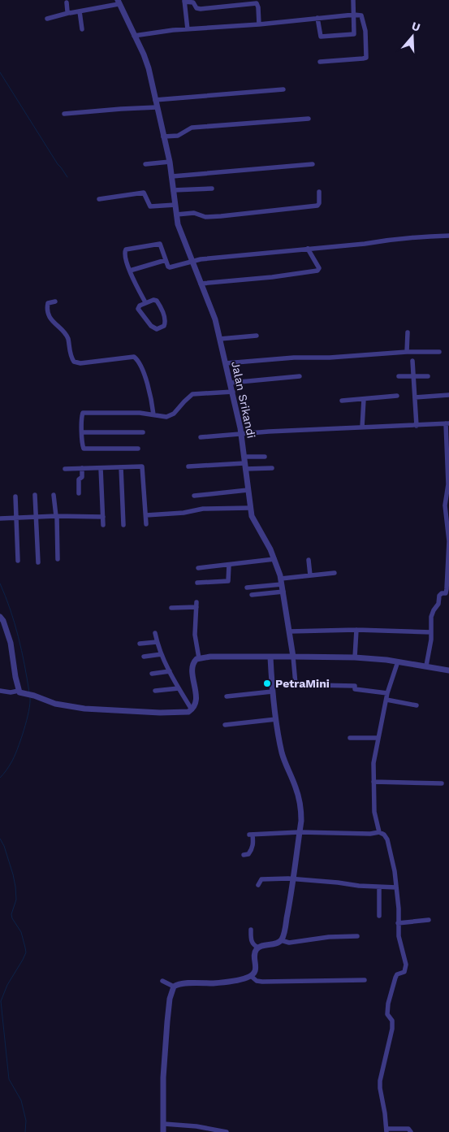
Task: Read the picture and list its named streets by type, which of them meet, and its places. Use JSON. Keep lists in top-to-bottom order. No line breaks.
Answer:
{"streets":{"street":["Jalan Srikandi"]},"places":["PetraMini"],"north":"top"}
